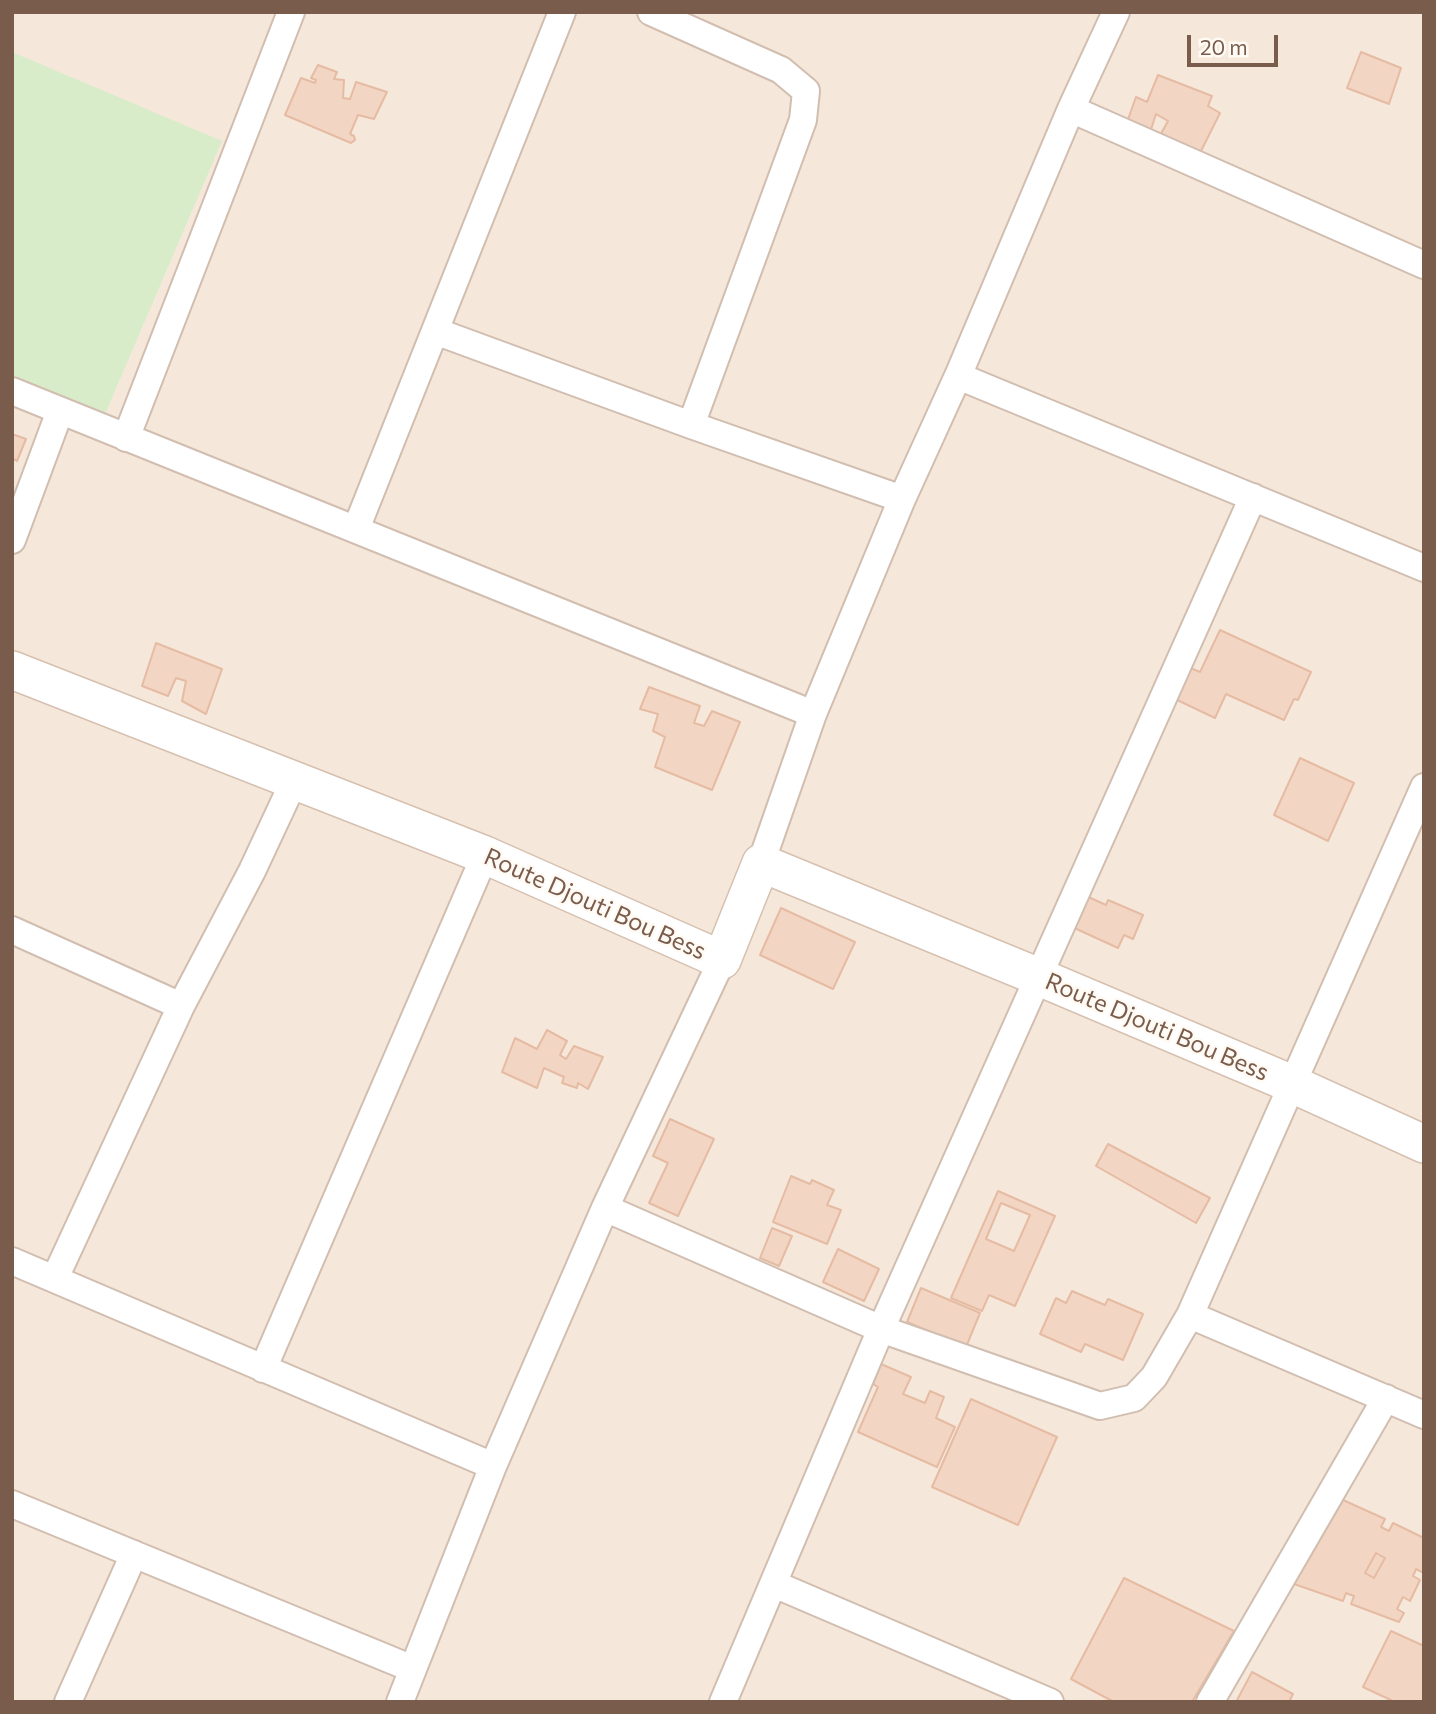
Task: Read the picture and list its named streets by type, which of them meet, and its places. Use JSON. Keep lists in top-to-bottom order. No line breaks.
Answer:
{"streets":{"main road":["Route Djouti Bou Bess"]},"scale_bar":"20 m"}
